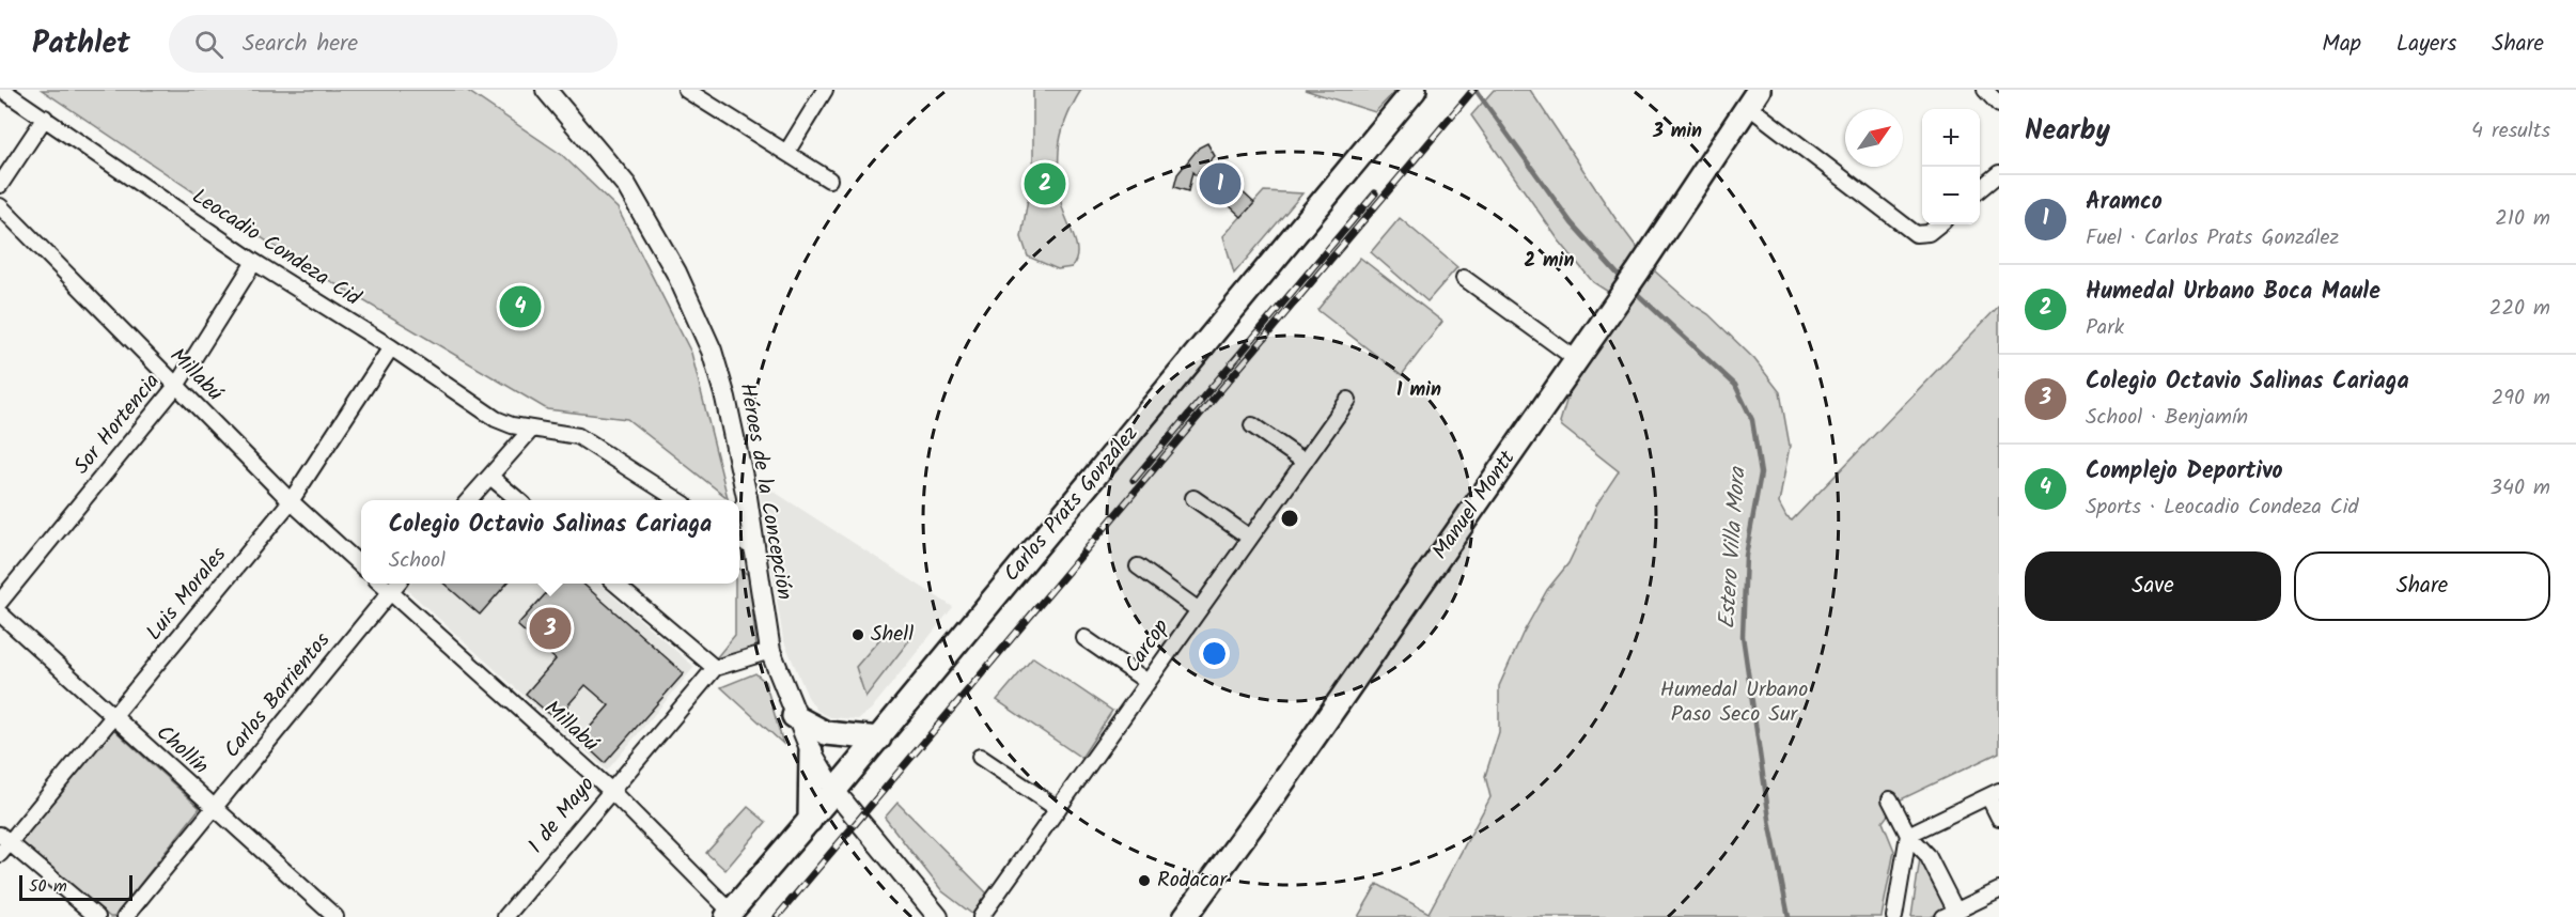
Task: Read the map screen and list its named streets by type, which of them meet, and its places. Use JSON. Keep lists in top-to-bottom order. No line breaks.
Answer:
{"streets":{"main road":["Carlos Prats González","Manuel Montt"],"street":["Leocadio Condeza Cid","Millabú","Sor Hortencia","Héroes de la Concepción","Luis Morales","Carcop","Carlos Barrientos","Chollín","1 de Mayo"]},"crossings":[["Leocadio Condeza Cid","Sor Hortencia"],["Leocadio Condeza Cid","Luis Morales"],["Millabú","Sor Hortencia"],["Millabú","Carlos Prats González"],["Millabú","Luis Morales"],["Millabú","Carlos Barrientos"],["Millabú","1 de Mayo"],["Héroes de la Concepción","Carlos Prats González"],["Luis Morales","Chollín"],["Carlos Barrientos","Chollín"]],"water":["Estero Villa Mora"],"parks":["Humedal Urbano Paso Seco Sur"],"places":["Shell","Rodacar"],"scale_bar":"50 m","north":"top right","page":{"header":"Pathlet","search":"Search here","nav":["Map","Layers","Share"],"heading":["Nearby","4 results"],"map_buttons":["+","−"],"pins":["1","2","4","3"],"list":[{"mark":"1","name":"Aramco","note":"Fuel · Carlos Prats González","value":"210 m"},{"mark":"2","name":"Humedal Urbano Boca Maule","note":"Park","value":"220 m"},{"mark":"3","name":"Colegio Octavio Salinas Cariaga","note":"School · Benjamín","value":"290 m"},{"mark":"4","name":"Complejo Deportivo","note":"Sports · Leocadio Condeza Cid","value":"340 m"}],"popup":["Colegio Octavio Salinas Cariaga","School"],"buttons":["Save","Share"],"scale":"50 m"},"rings":["3 min","2 min","1 min"]}
